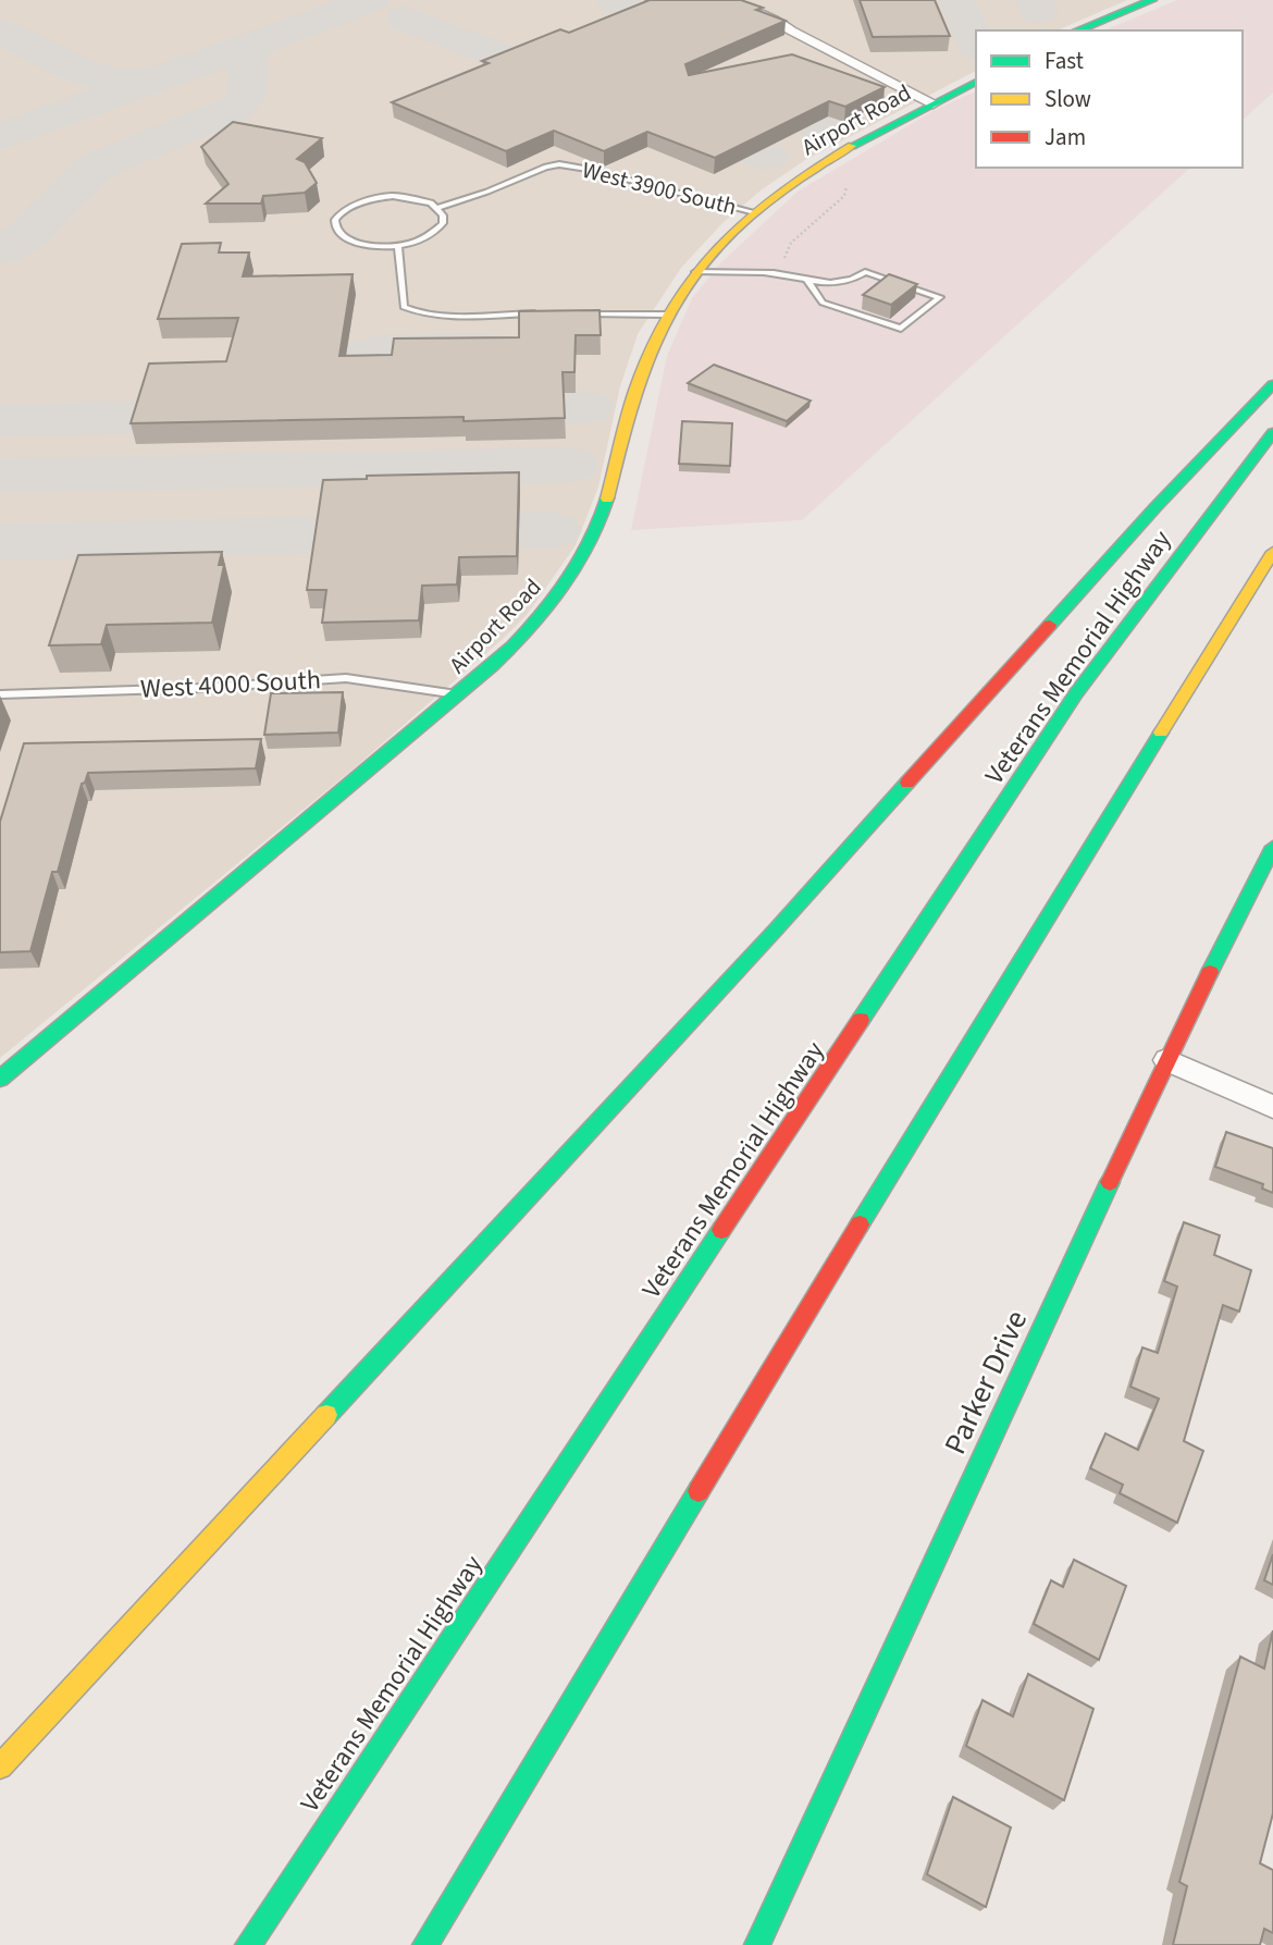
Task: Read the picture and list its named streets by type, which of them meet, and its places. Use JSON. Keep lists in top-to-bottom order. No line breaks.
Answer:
{"streets":{"main road":["Airport Road","Veterans Memorial Highway","Parker Drive"],"lane":["West 3900 South","West 4000 South"]},"crossings":[["Airport Road","West 3900 South"],["Airport Road","West 4000 South"]],"legend":["Fast","Slow","Jam"]}
